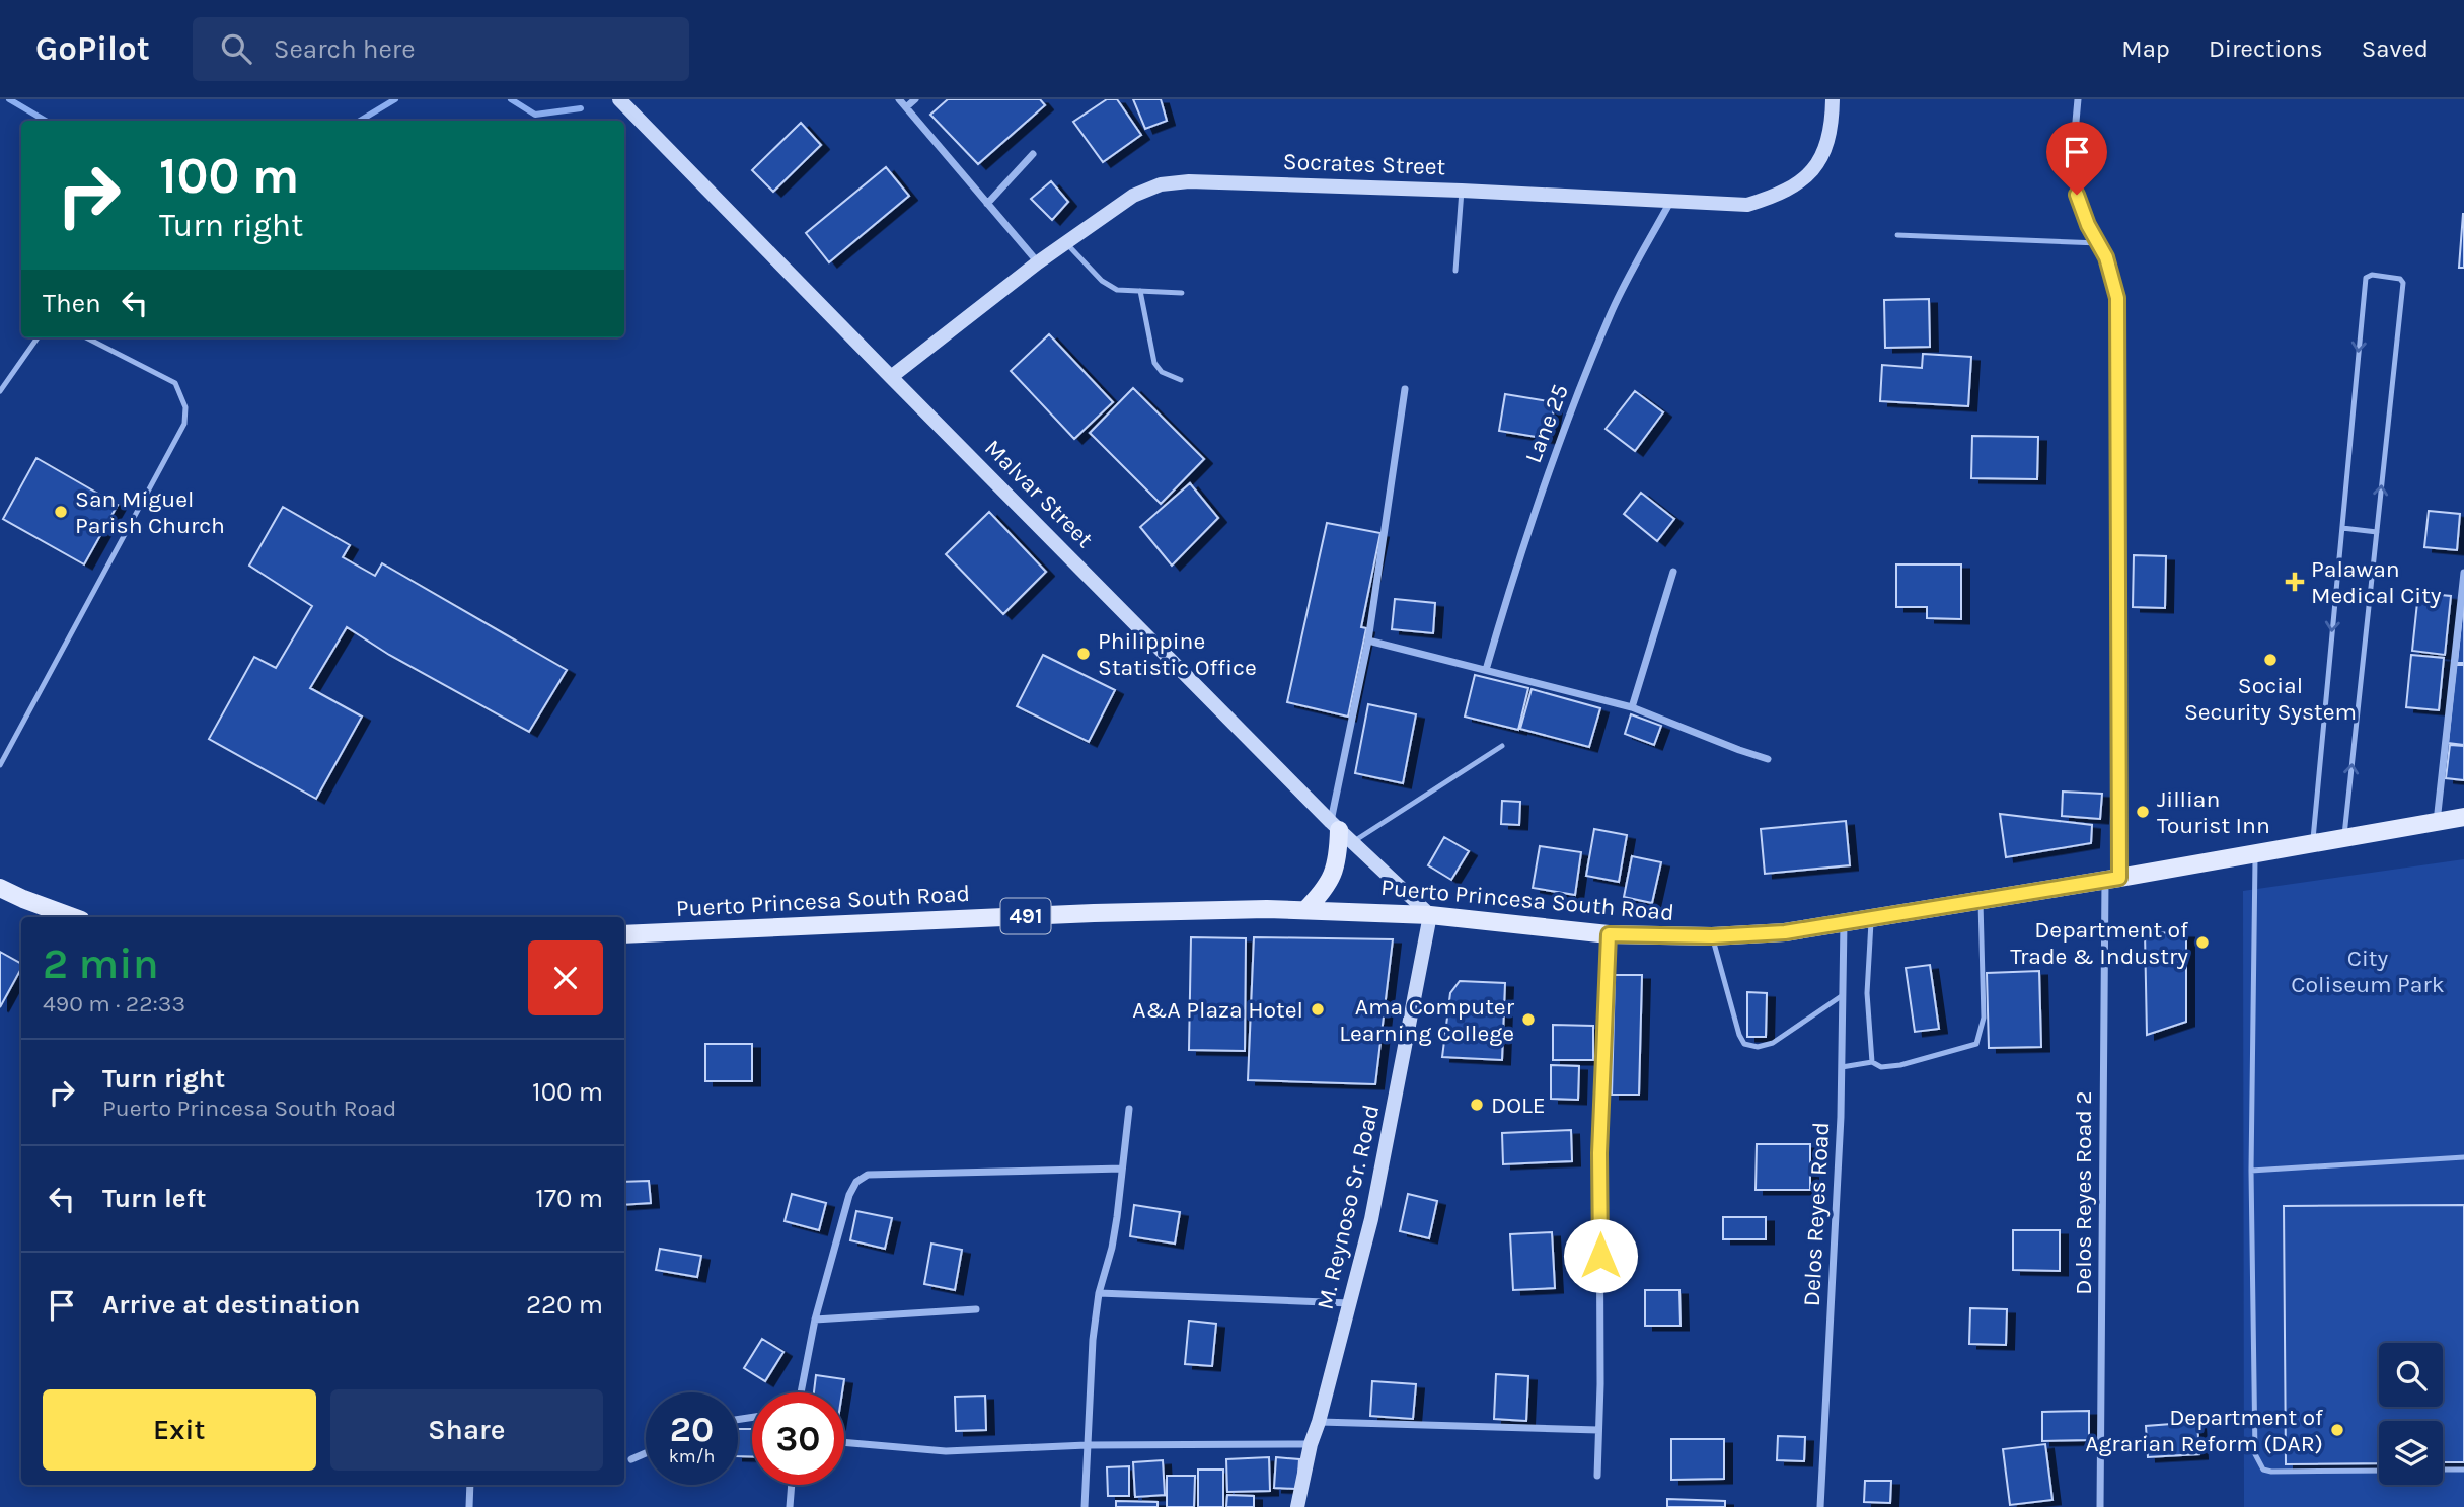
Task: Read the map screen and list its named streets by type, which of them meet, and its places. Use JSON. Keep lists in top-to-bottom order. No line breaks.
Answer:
{"streets":{"main road":["Puerto Princesa South Road","491"],"street":["Socrates Street","Lane 25","Malvar Street","Delos Reyes Road 2","M. Reynoso Sr. Road","Delos Reyes Road"]},"crossings":[["Socrates Street","Lane 25"],["Socrates Street","Malvar Street"],["Malvar Street","Puerto Princesa South Road"],["Malvar Street","M. Reynoso Sr. Road"],["Puerto Princesa South Road","Delos Reyes Road 2"],["Puerto Princesa South Road","M. Reynoso Sr. Road"],["Puerto Princesa South Road","Delos Reyes Road"]],"parks":["City Coliseum Park"],"places":{"other":["San Miguel Parish Church","Philippine Statistic Office","Social Security System","Jillian Tourist Inn","Department of Trade & Industry","A&A Plaza Hotel","Ama Computer Learning College","DOLE","Department of Agrarian Reform (DAR)"],"health":["Palawan Medical City"]},"page":{"header":"GoPilot","search":"Search here","nav":["Map","Directions","Saved"],"turn":["100 m","Turn right"],"then":"Then","heading":["2 min","490 m · 22:33"],"list":[{"name":"Turn right","note":"Puerto Princesa South Road","value":"100 m"},{"name":"Turn left","value":"170 m"},{"name":"Arrive at destination","value":"220 m"}],"buttons":["Exit","Share"],"speed":"20 km/h","limit":"30"}}
